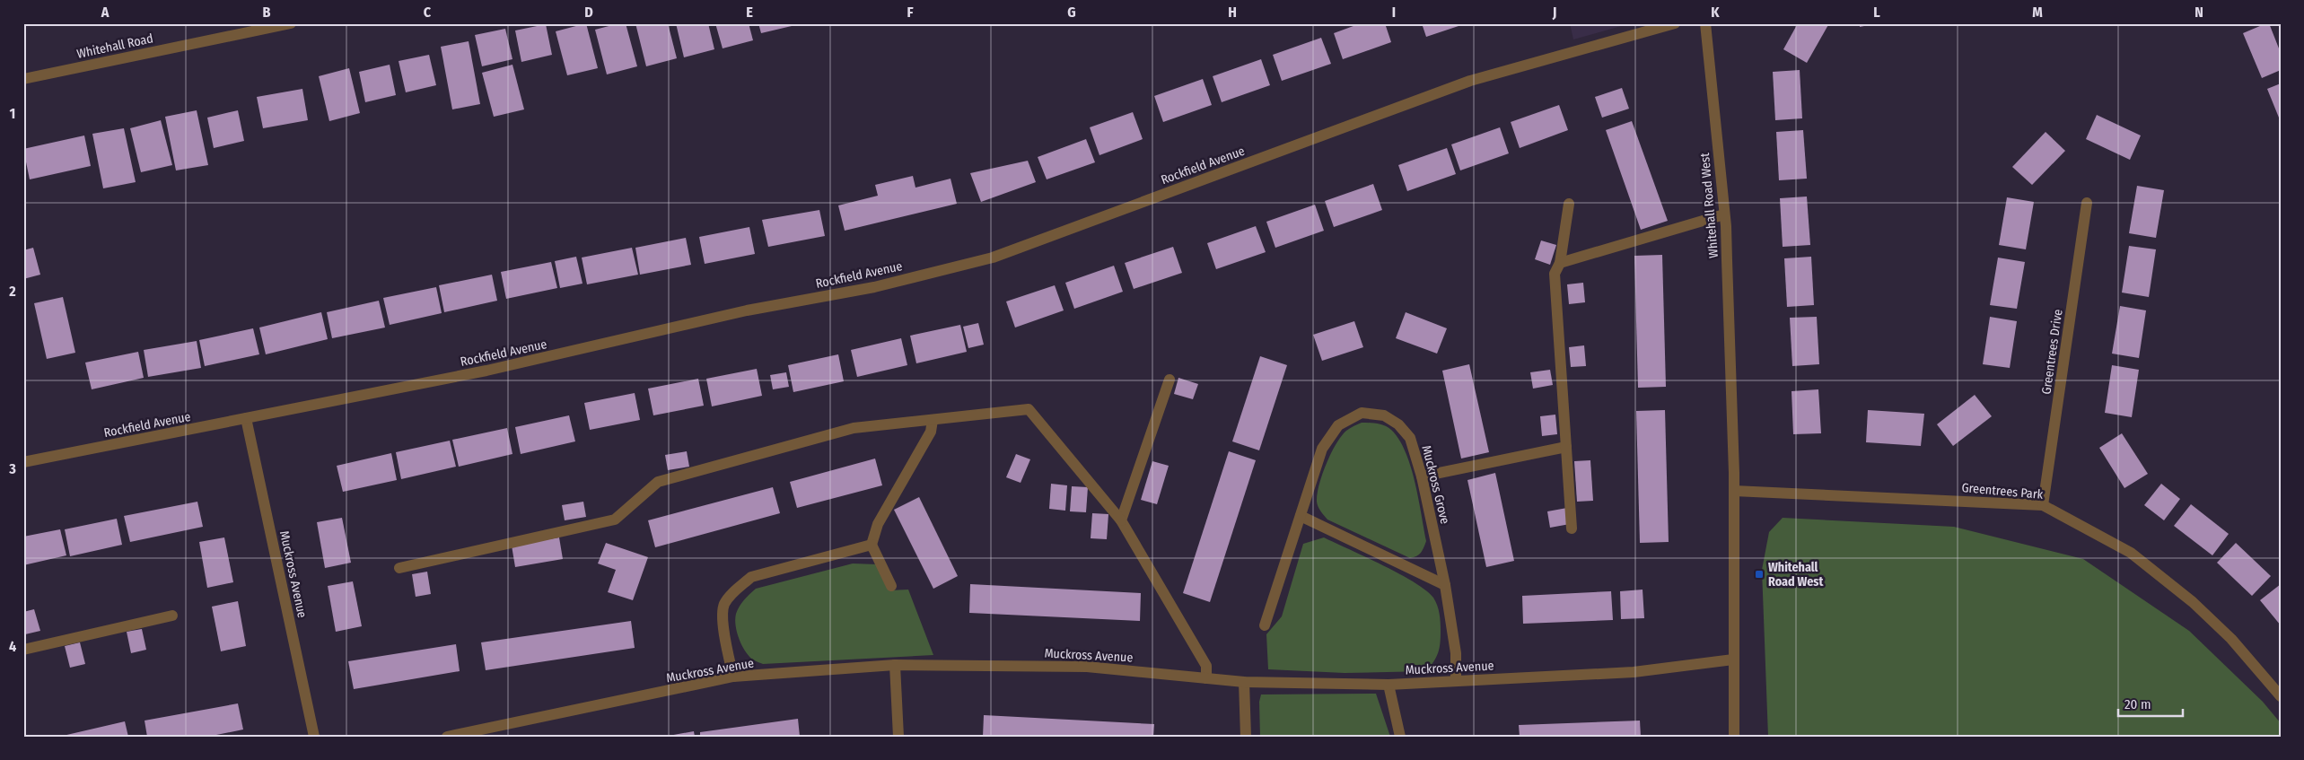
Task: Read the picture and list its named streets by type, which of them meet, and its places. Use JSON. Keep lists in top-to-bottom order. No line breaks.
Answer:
{"streets":{"street":["Whitehall Road","Rockfield Avenue","Whitehall Road West","Greentrees Drive","Muckross Grove","Greentrees Park","Muckross Avenue"]},"crossings":[["Rockfield Avenue","Muckross Avenue"],["Whitehall Road West","Greentrees Park"],["Whitehall Road West","Muckross Avenue"],["Greentrees Drive","Greentrees Park"],["Muckross Grove","Muckross Avenue"]],"places":{"transit":["Whitehall Road West"]},"scale_bar":"20 m","grid":{"columns":["A","B","C","D","E","F","G","H","I","J","K","L","M","N"],"rows":["1","2","3","4"]}}
